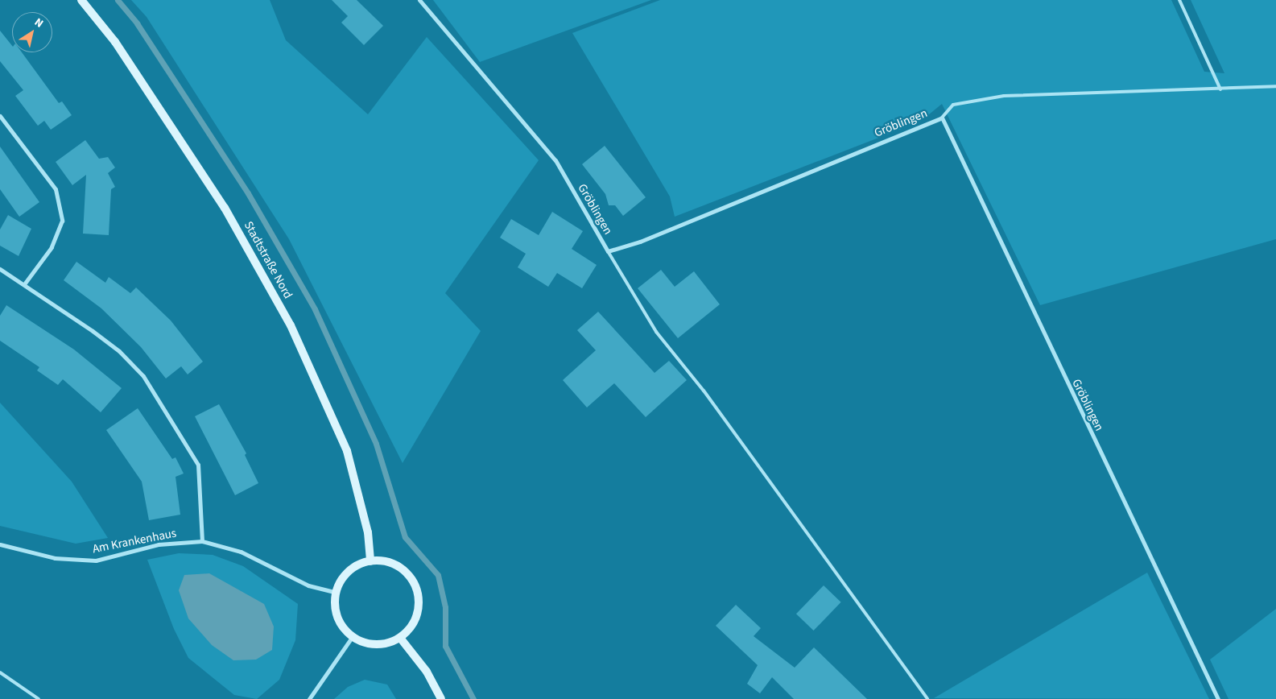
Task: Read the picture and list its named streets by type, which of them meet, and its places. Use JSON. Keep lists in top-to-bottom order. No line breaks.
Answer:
{"streets":{"main road":["Stadtstraße Nord"],"street":["Gröblingen","Am Krankenhaus"]},"crossings":[["Stadtstraße Nord","Am Krankenhaus"]],"north":"top right"}
